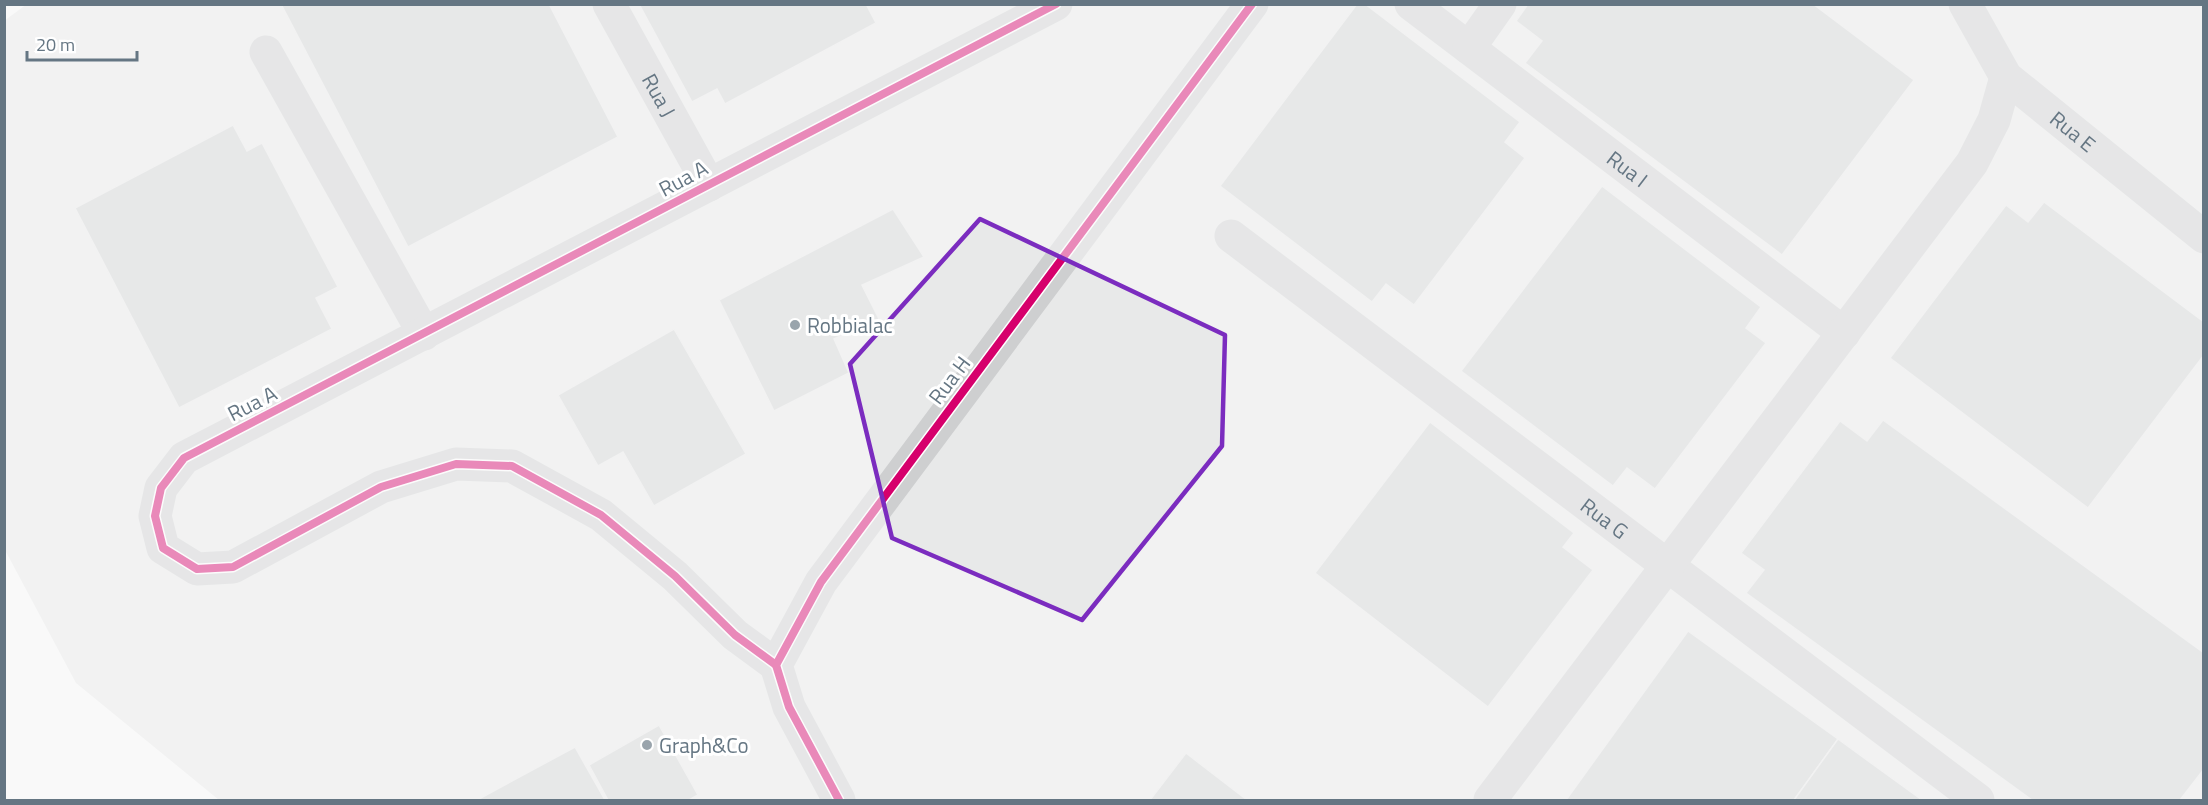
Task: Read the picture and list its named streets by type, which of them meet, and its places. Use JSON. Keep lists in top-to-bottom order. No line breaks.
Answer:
{"streets":{"street":["Rua J","Rua E","Rua I","Rua A","Rua H","Rua G"]},"crossings":[["Rua J","Rua A"],["Rua A","Rua H"]],"places":["Robbialac","Graph&Co"],"scale_bar":"20 m"}
